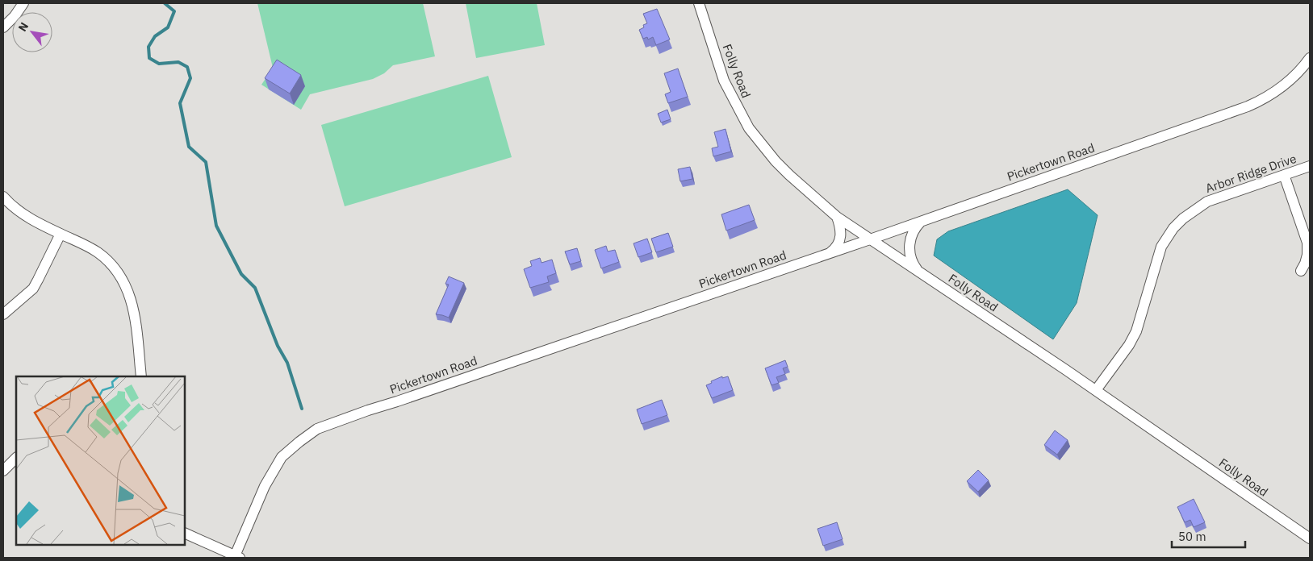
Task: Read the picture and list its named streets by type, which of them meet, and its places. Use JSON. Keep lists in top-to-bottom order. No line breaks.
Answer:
{"streets":{"street":["Folly Road","Pickertown Road","Arbor Ridge Drive"]},"crossings":[["Folly Road","Pickertown Road"],["Folly Road","Arbor Ridge Drive"]],"scale_bar":"50 m","north":"top left"}
